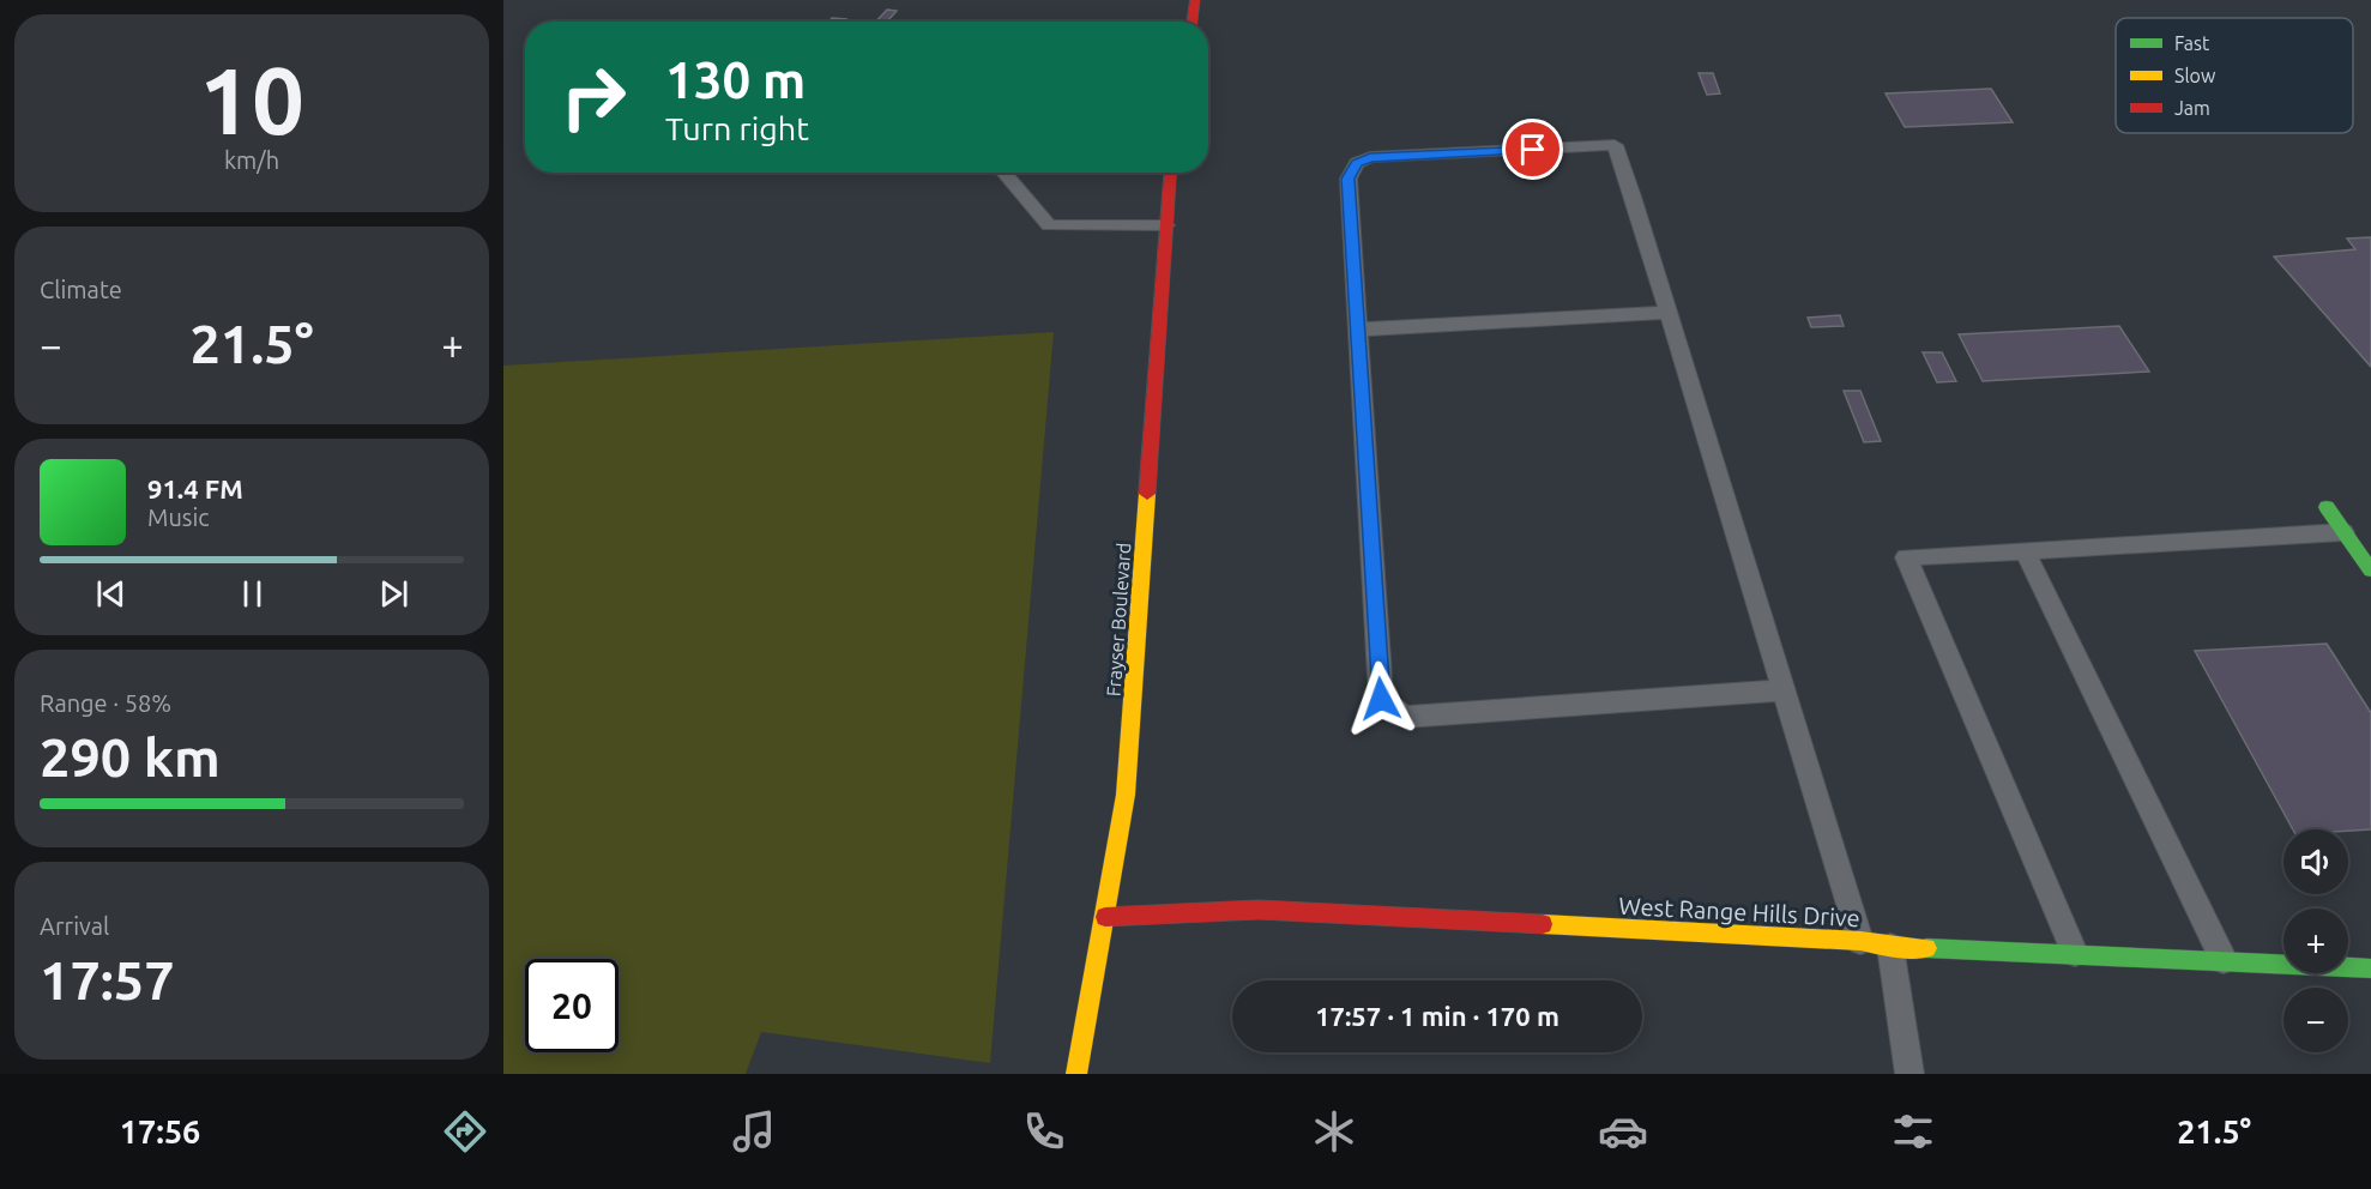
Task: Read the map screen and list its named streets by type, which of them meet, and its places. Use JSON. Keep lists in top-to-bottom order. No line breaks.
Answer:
{"streets":{"main road":["Frayser Boulevard","West Range Hills Drive"]},"crossings":[["Frayser Boulevard","West Range Hills Drive"]],"legend":["Fast","Slow","Jam"],"page":{"tile":[["10","km/h"],"Climate",["Range · 58%","290 km"],["Arrival","17:57"]],"turn":["130 m","Turn right"],"heat":["−","21.5°","+"],"song":["91.4 FM","Music"],"map_buttons":["+","−"],"limit":"20","trip":"17:57 · 1 min · 170 m","tabs":["17:56","21.5°"]}}
